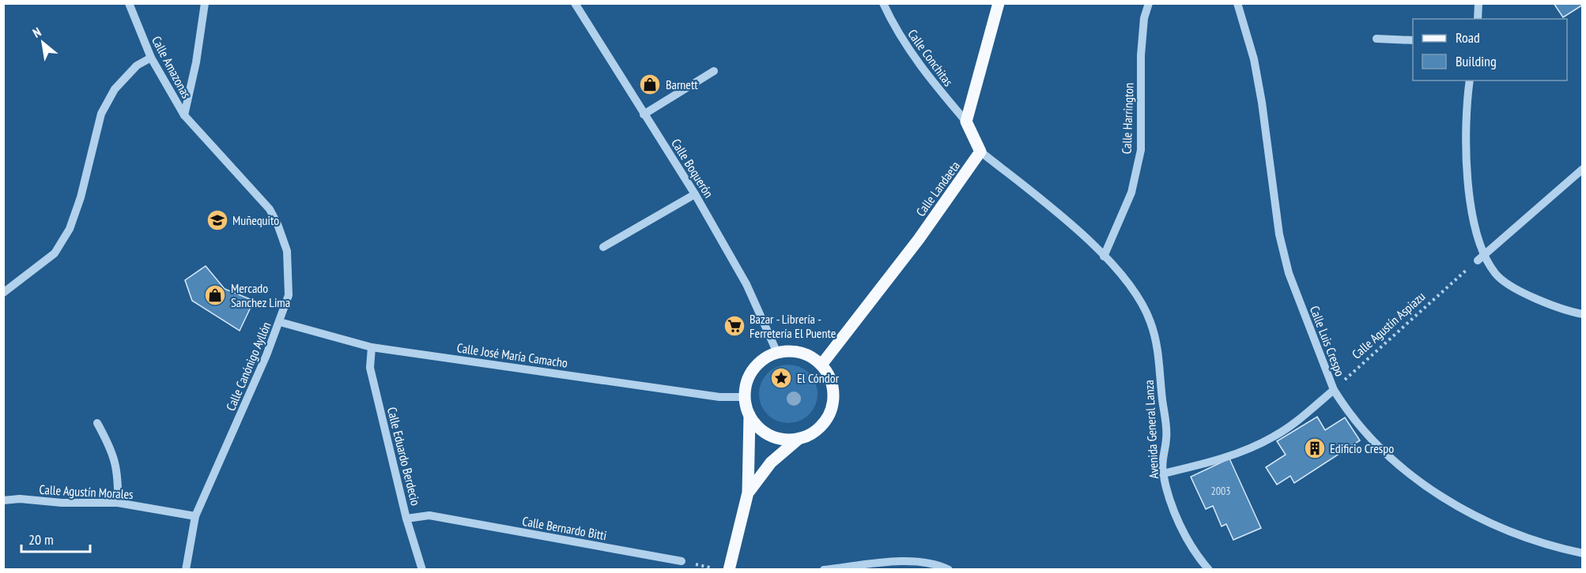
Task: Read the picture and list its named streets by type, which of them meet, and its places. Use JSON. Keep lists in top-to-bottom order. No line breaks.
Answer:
{"streets":{"main road":["Calle Landaeta"],"street":["Calle Conchitas","Calle Amazonas","Calle Harrington","Calle Boquerón","Calle Luis Crespo","Calle José María Camacho","Calle Canónigo Ayllón","Avenida General Lanza","Calle Eduardo Berdecio","Calle Agustín Morales","Calle Bernardo Bitti"],"path":["Calle Agustín Aspiazu"]},"crossings":[["Calle Amazonas","Calle Canónigo Ayllón"],["Calle Harrington","Avenida General Lanza"],["Calle Boquerón","Calle Landaeta"],["Calle Boquerón","Calle José María Camacho"],["Calle Landaeta","Calle José María Camacho"],["Calle Landaeta","Avenida General Lanza"],["Calle Agustín Aspiazu","Calle Luis Crespo"],["Calle José María Camacho","Calle Canónigo Ayllón"],["Calle José María Camacho","Calle Eduardo Berdecio"],["Calle Canónigo Ayllón","Calle Agustín Morales"],["Calle Eduardo Berdecio","Calle Bernardo Bitti"]],"places":{"shop":["Barnett","Mercado Sanchez Lima"],"school or university":["Muñequito"],"supermarket":["Bazar - Librería - Ferretería El Puente"],"place":["El Cóndor"],"building":["Edificio Crespo"]},"house_numbers":["2003"],"legend":["Road","Building"],"scale_bar":"20 m","north":"top left"}
